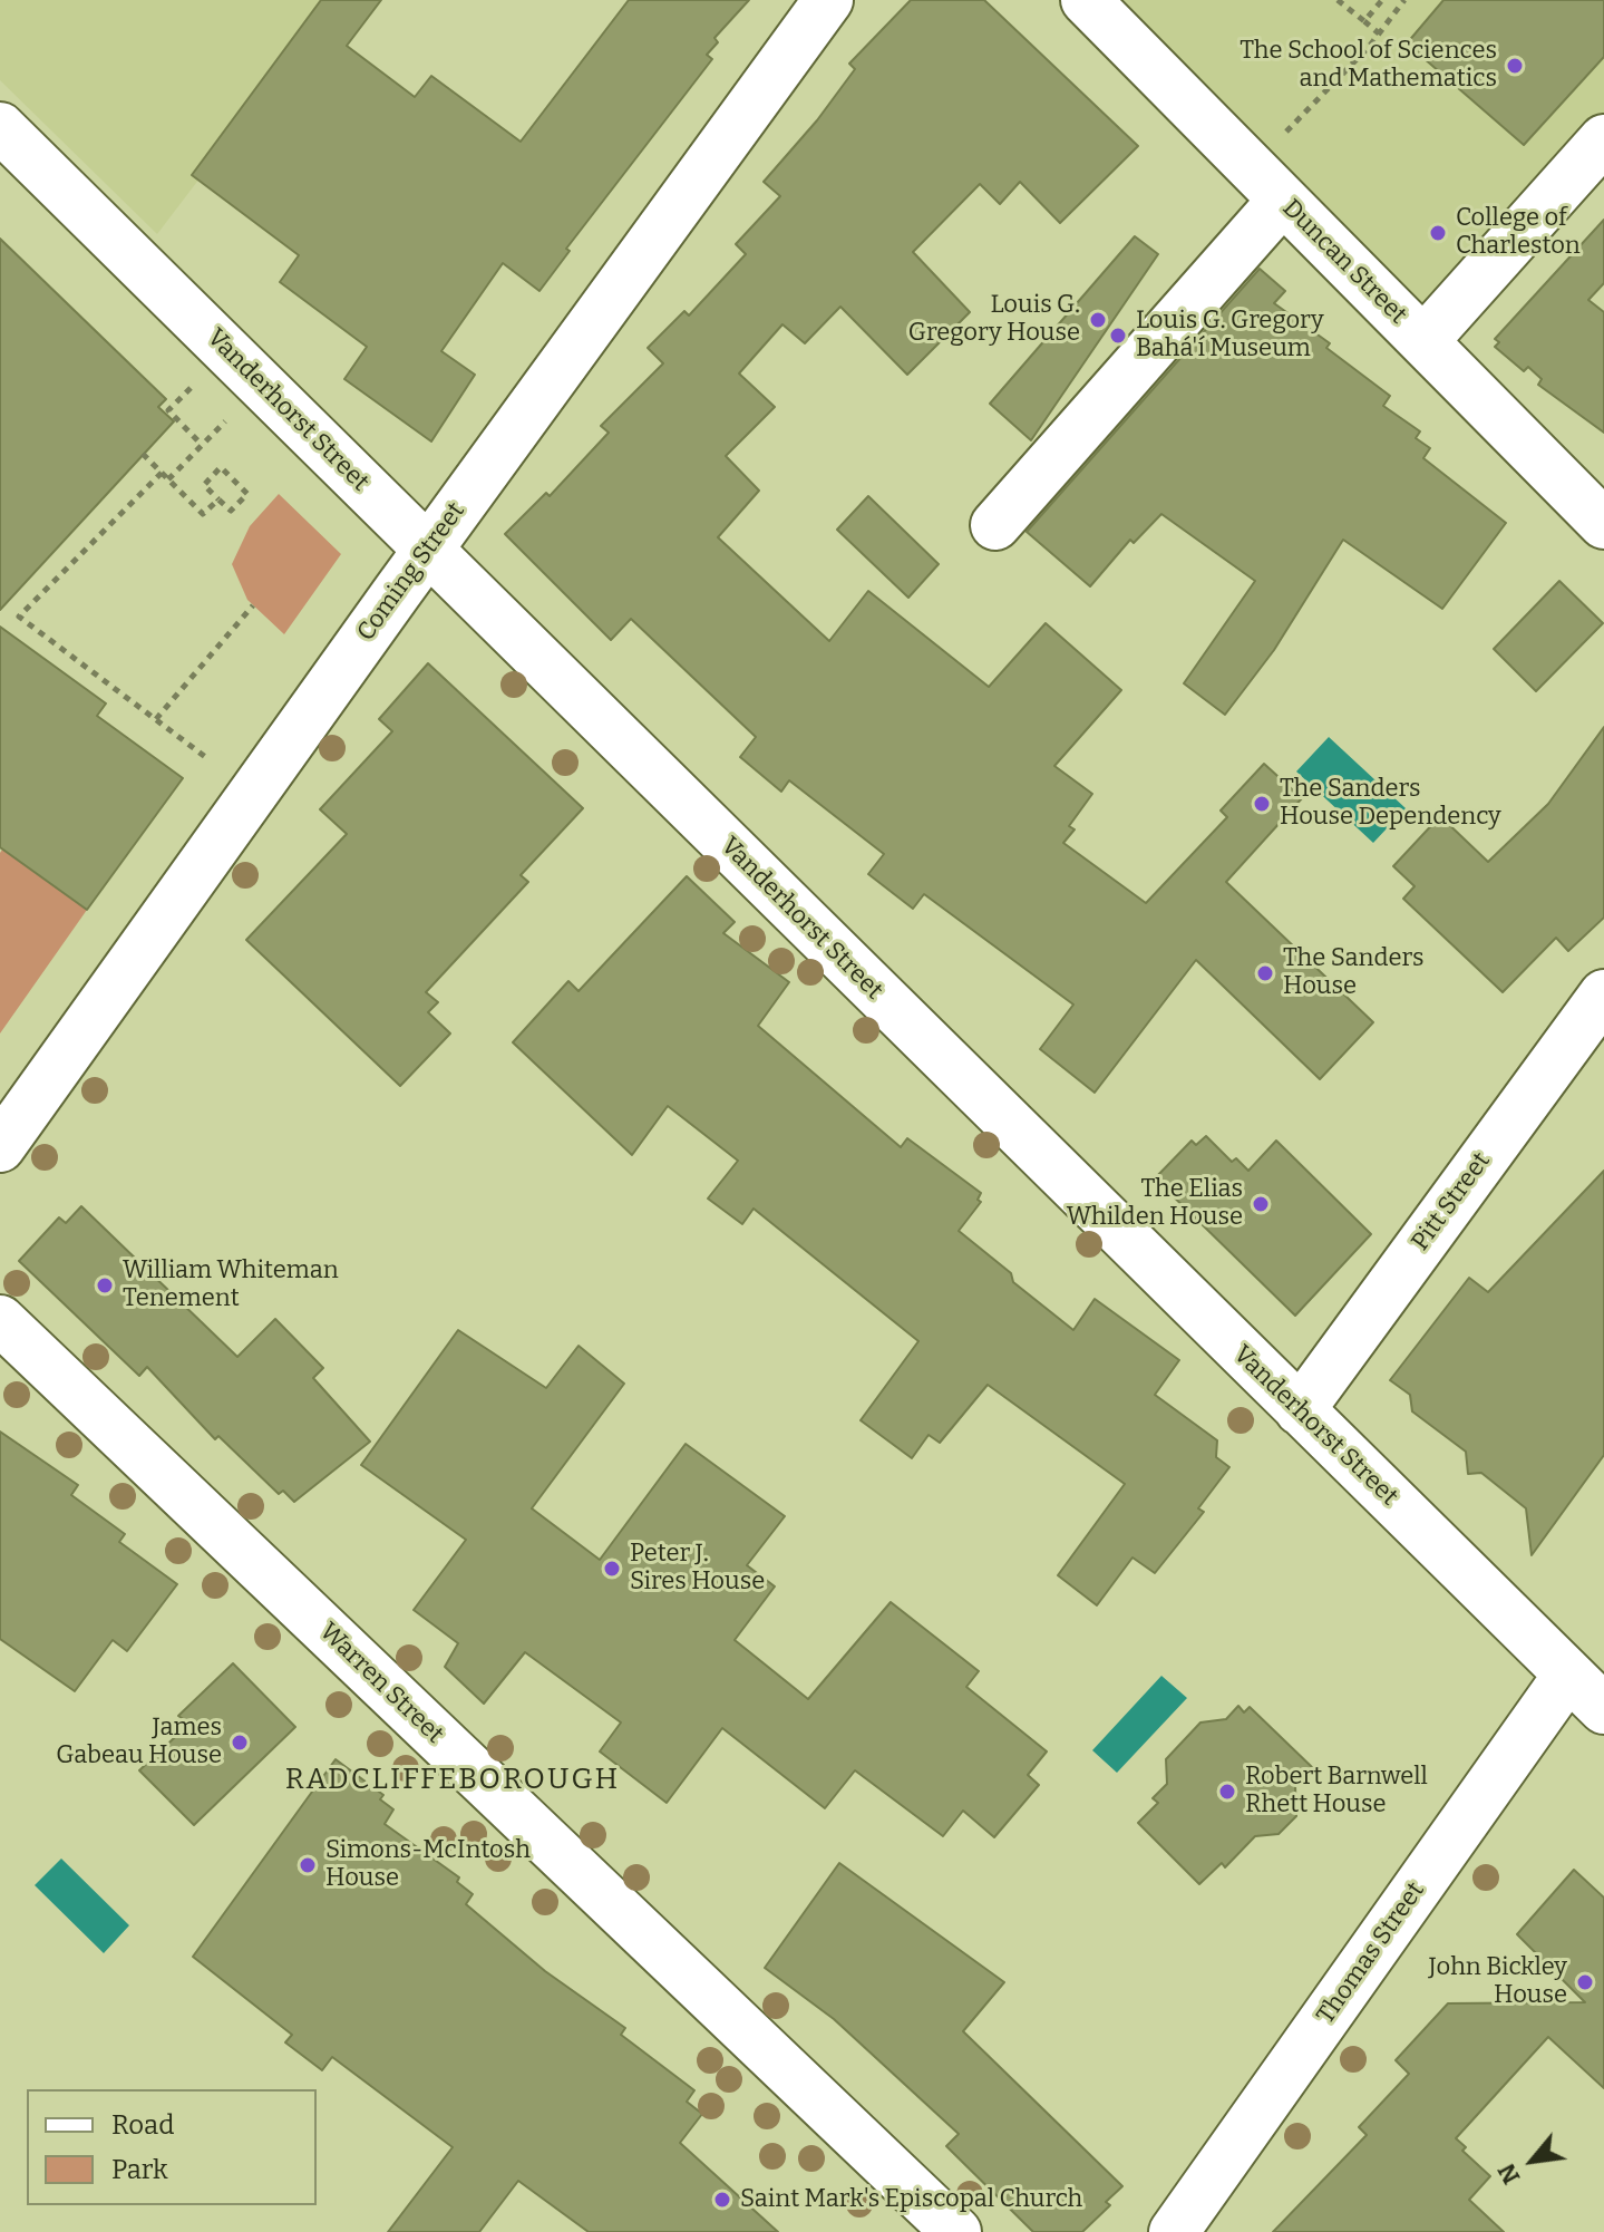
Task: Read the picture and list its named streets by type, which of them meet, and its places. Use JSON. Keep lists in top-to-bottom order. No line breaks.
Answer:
{"streets":{"street":["Duncan Street","Vanderhorst Street","Coming Street","Pitt Street","Warren Street","Thomas Street"]},"crossings":[["Vanderhorst Street","Coming Street"],["Vanderhorst Street","Pitt Street"],["Vanderhorst Street","Thomas Street"]],"districts":["RADCLIFFEBOROUGH"],"places":["The School of Sciences and Mathematics","College of Charleston","Louis G. Gregory House","Louis G. Gregory Bahá'í Museum","The Sanders House Dependency","The Sanders House","The Elias Whilden House","William Whiteman Tenement","Peter J. Sires House","James Gabeau House","Robert Barnwell Rhett House","Simons-McIntosh House","John Bickley House","Saint Mark's Episcopal Church"],"legend":["Road","Park"],"north":"bottom left"}
